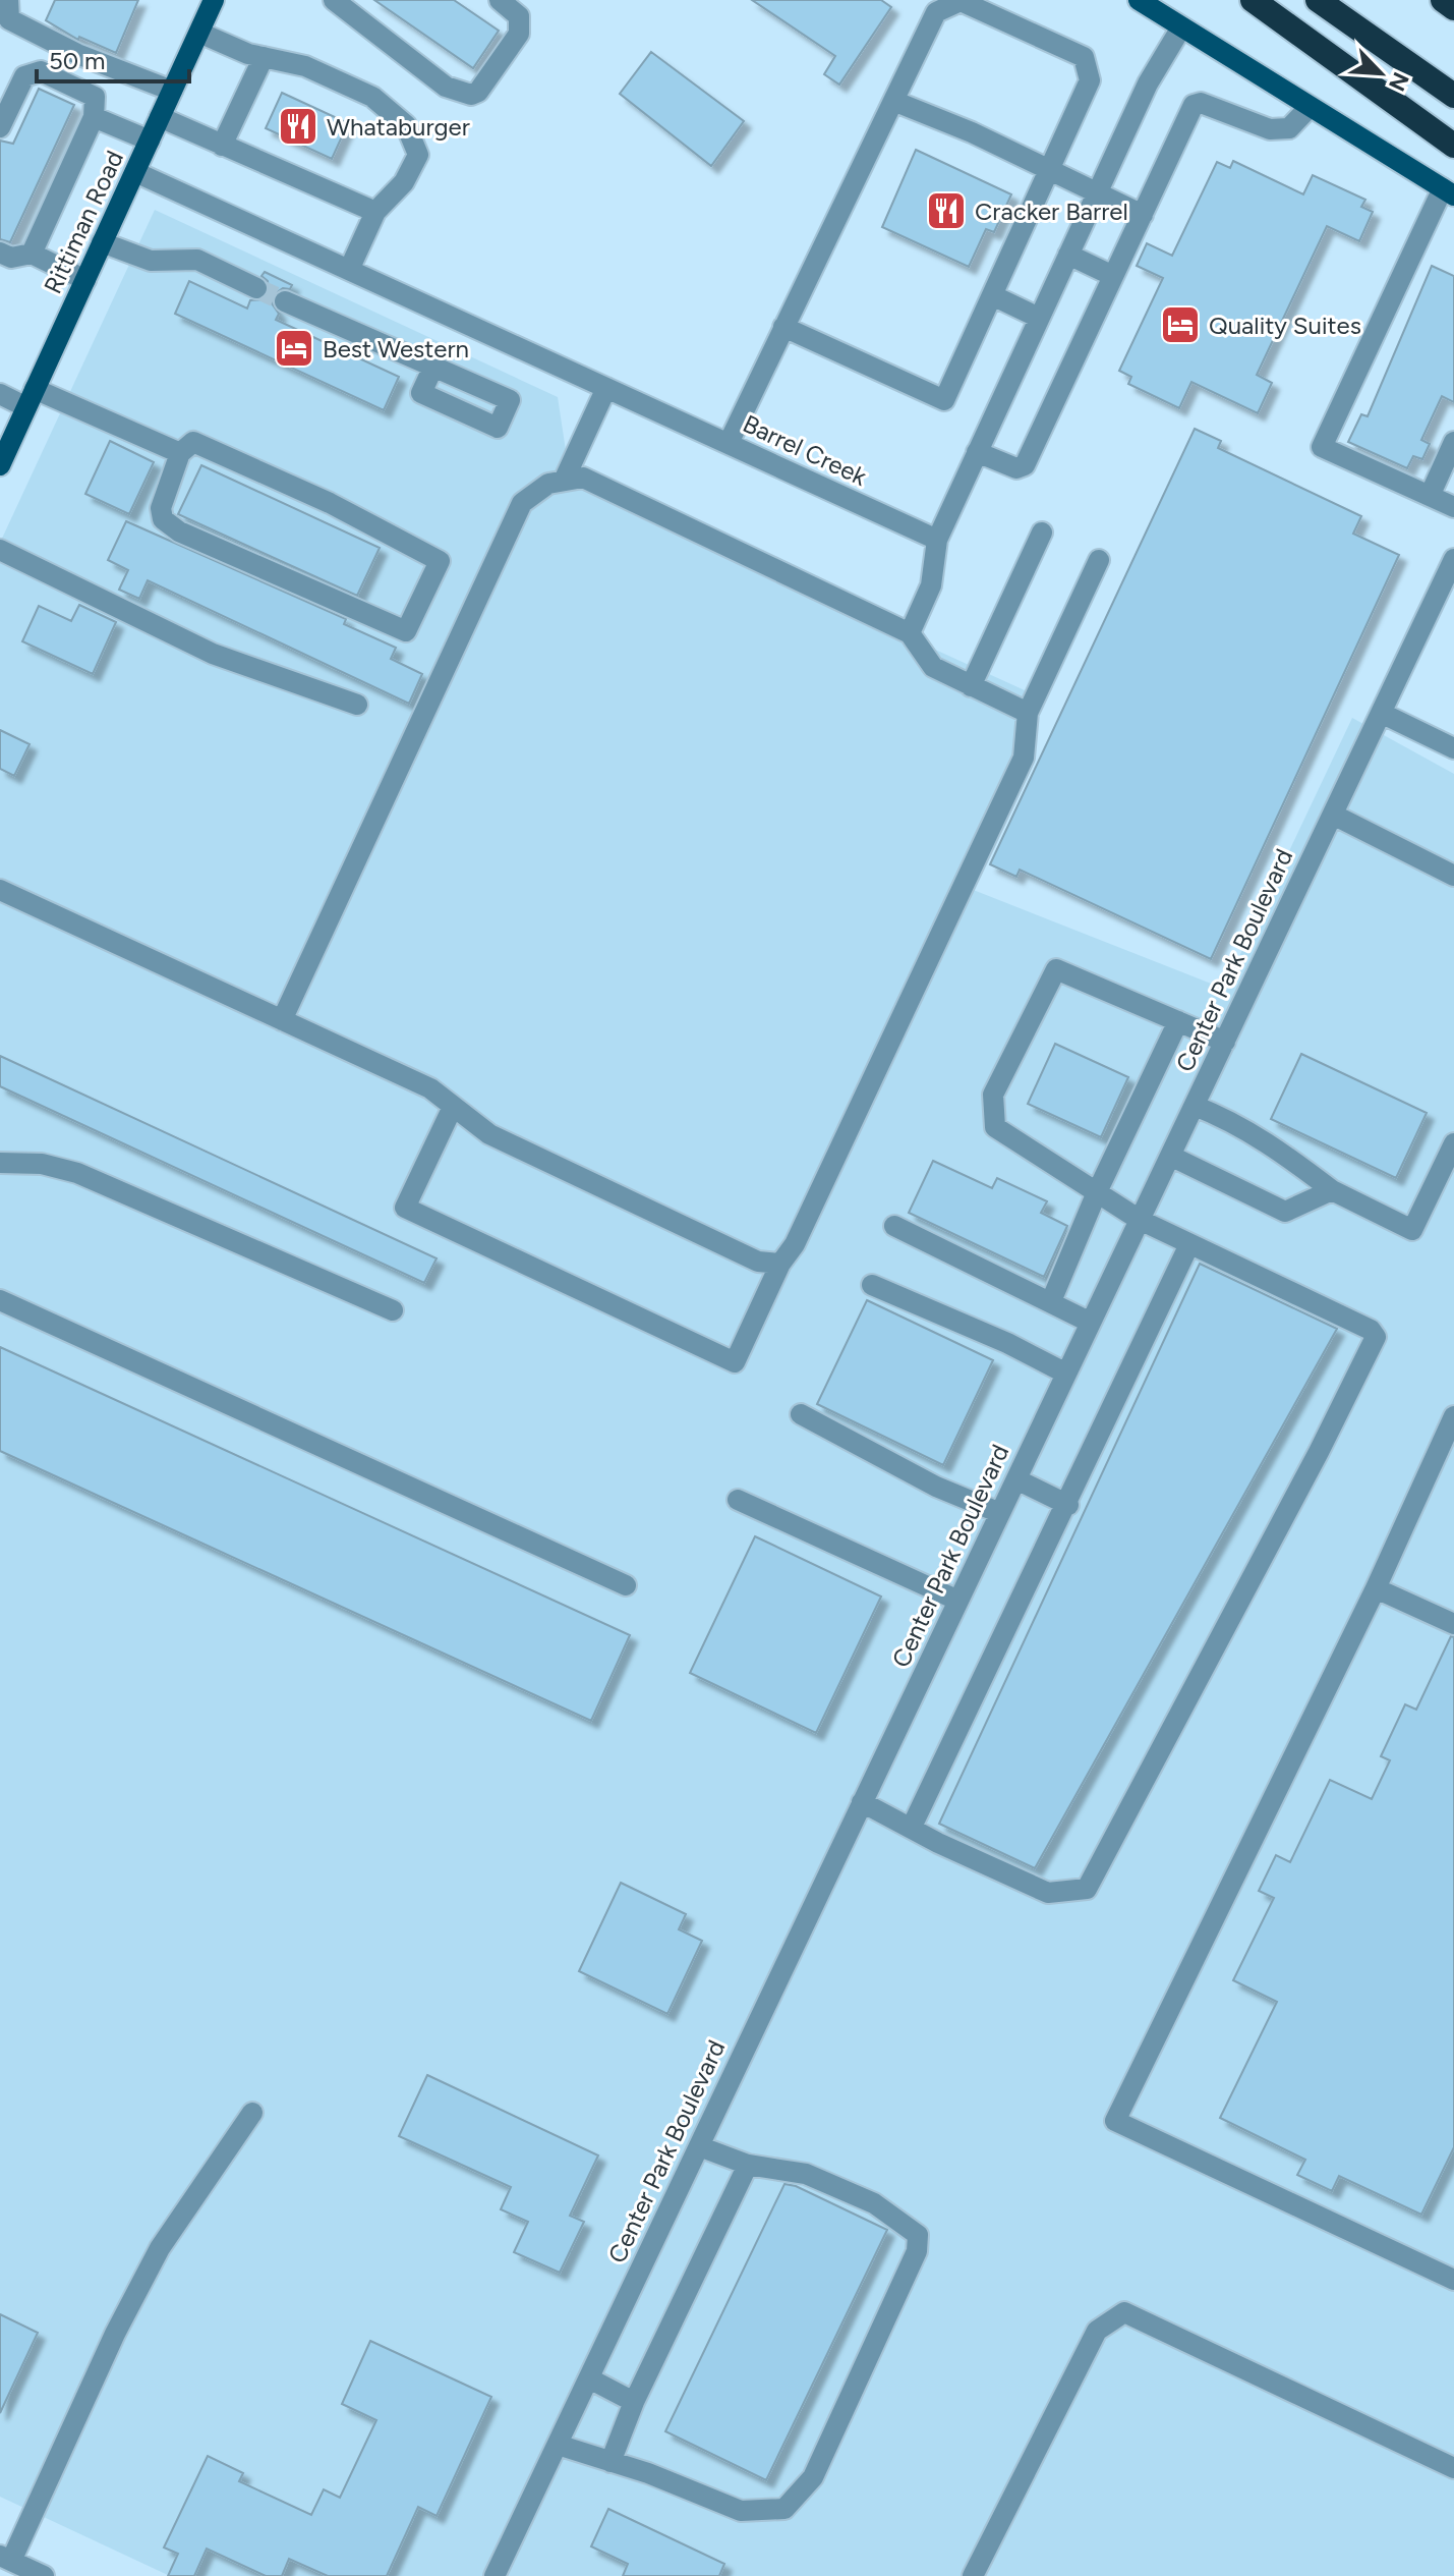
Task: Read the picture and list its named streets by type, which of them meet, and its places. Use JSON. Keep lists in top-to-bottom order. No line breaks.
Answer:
{"streets":{"main road":["Rittiman Road"],"street":["Barrel Creek","Center Park Boulevard"]},"crossings":[["Rittiman Road","Barrel Creek"]],"places":{"restaurant":["Whataburger","Cracker Barrel"],"hotel":["Quality Suites","Best Western"]},"scale_bar":"50 m","north":"bottom right"}
